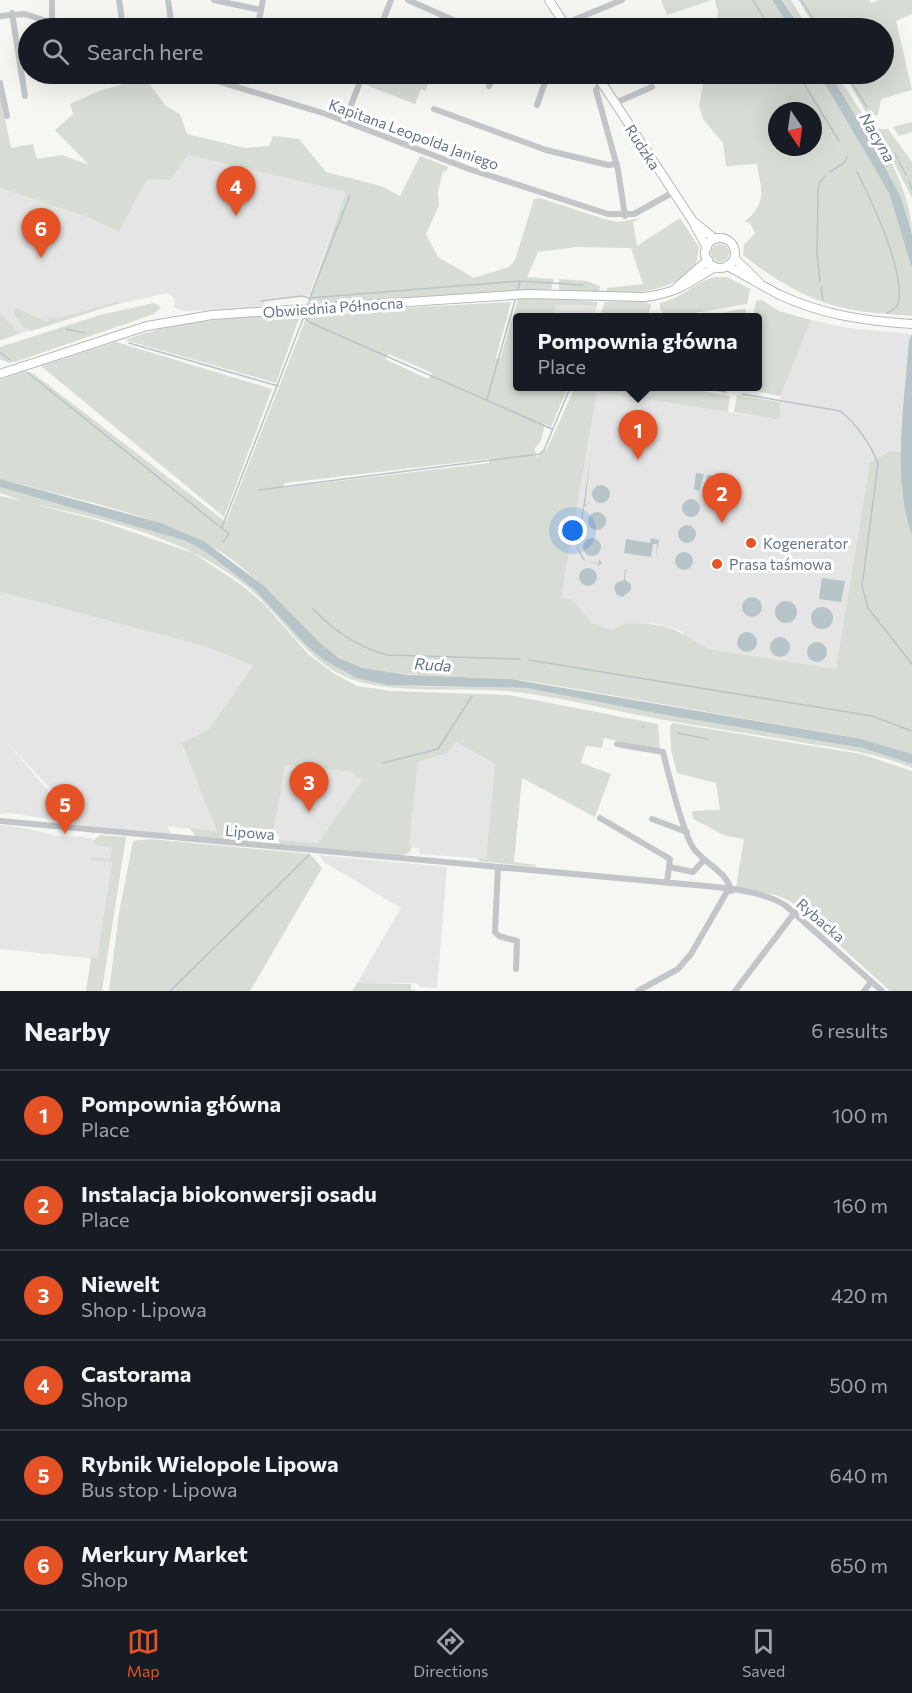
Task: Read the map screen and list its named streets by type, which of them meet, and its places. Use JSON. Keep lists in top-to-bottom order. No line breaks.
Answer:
{"streets":{"main road":["Rudzka","Obwiednia Północna"],"street":["Kapitana Leopolda Janiego","Lipowa","Rybacka"]},"crossings":[["Rudzka","Obwiednia Północna"],["Lipowa","Rybacka"]],"water":["Nacyna","Ruda"],"places":["Kogenerator","Prasa taśmowa"],"north":"bottom","page":{"search":"Search here","pins":["4","6","1","2","3","5"],"popup":["Pompownia główna","Place"],"heading":["Nearby","6 results"],"list":[{"mark":"1","name":"Pompownia główna","note":"Place","value":"100 m"},{"mark":"2","name":"Instalacja biokonwersji osadu","note":"Place","value":"160 m"},{"mark":"3","name":"Niewelt","note":"Shop · Lipowa","value":"420 m"},{"mark":"4","name":"Castorama","note":"Shop","value":"500 m"},{"mark":"5","name":"Rybnik Wielopole Lipowa","note":"Bus stop · Lipowa","value":"640 m"},{"mark":"6","name":"Merkury Market","note":"Shop","value":"650 m"}],"nav":["Map","Directions","Saved"]}}
